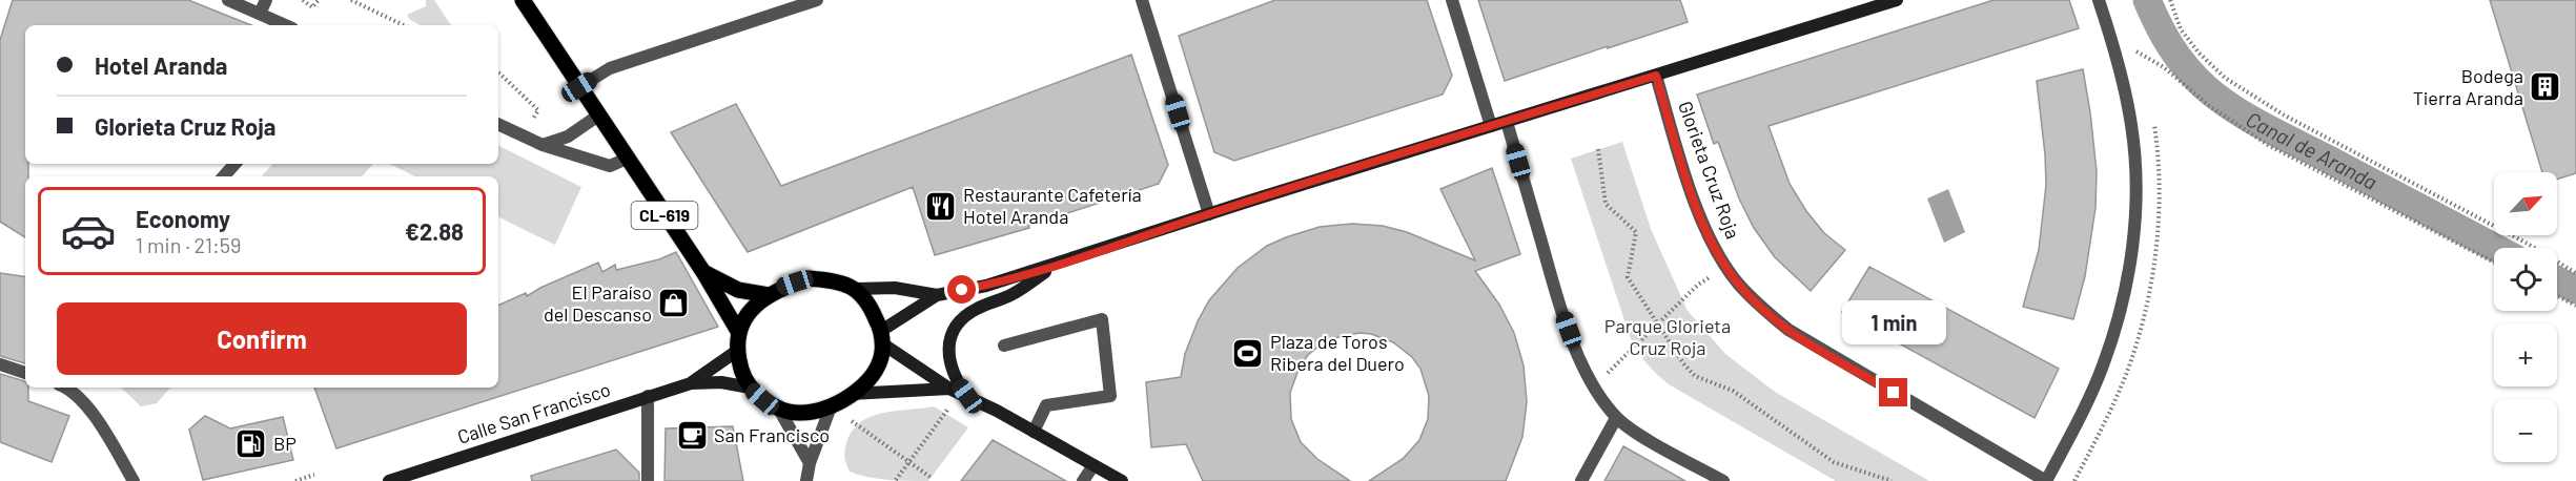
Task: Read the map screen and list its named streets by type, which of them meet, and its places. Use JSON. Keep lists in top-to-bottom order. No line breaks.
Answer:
{"streets":{"main road":["CL-619"],"street":["Glorieta Cruz Roja","Calle San Francisco"]},"water":["Canal de Aranda"],"parks":["Parque Glorieta Cruz Roja"],"places":{"building":["Bodega Tierra Aranda"],"restaurant":["Restaurante Cafetería Hotel Aranda"],"shop":["El Paraíso del Descanso"],"sports":["Plaza de Toros Ribera del Duero"],"cafe":["San Francisco"],"fuel station":["BP"]},"north":"top right","page":{"banner":["Hotel Aranda","Glorieta Cruz Roja"],"map_buttons":["+","−"],"list":[{"name":"Economy","note":"1 min · 21:59","value":"€2.88"}],"buttons":"Confirm","bubble":"1 min"}}
